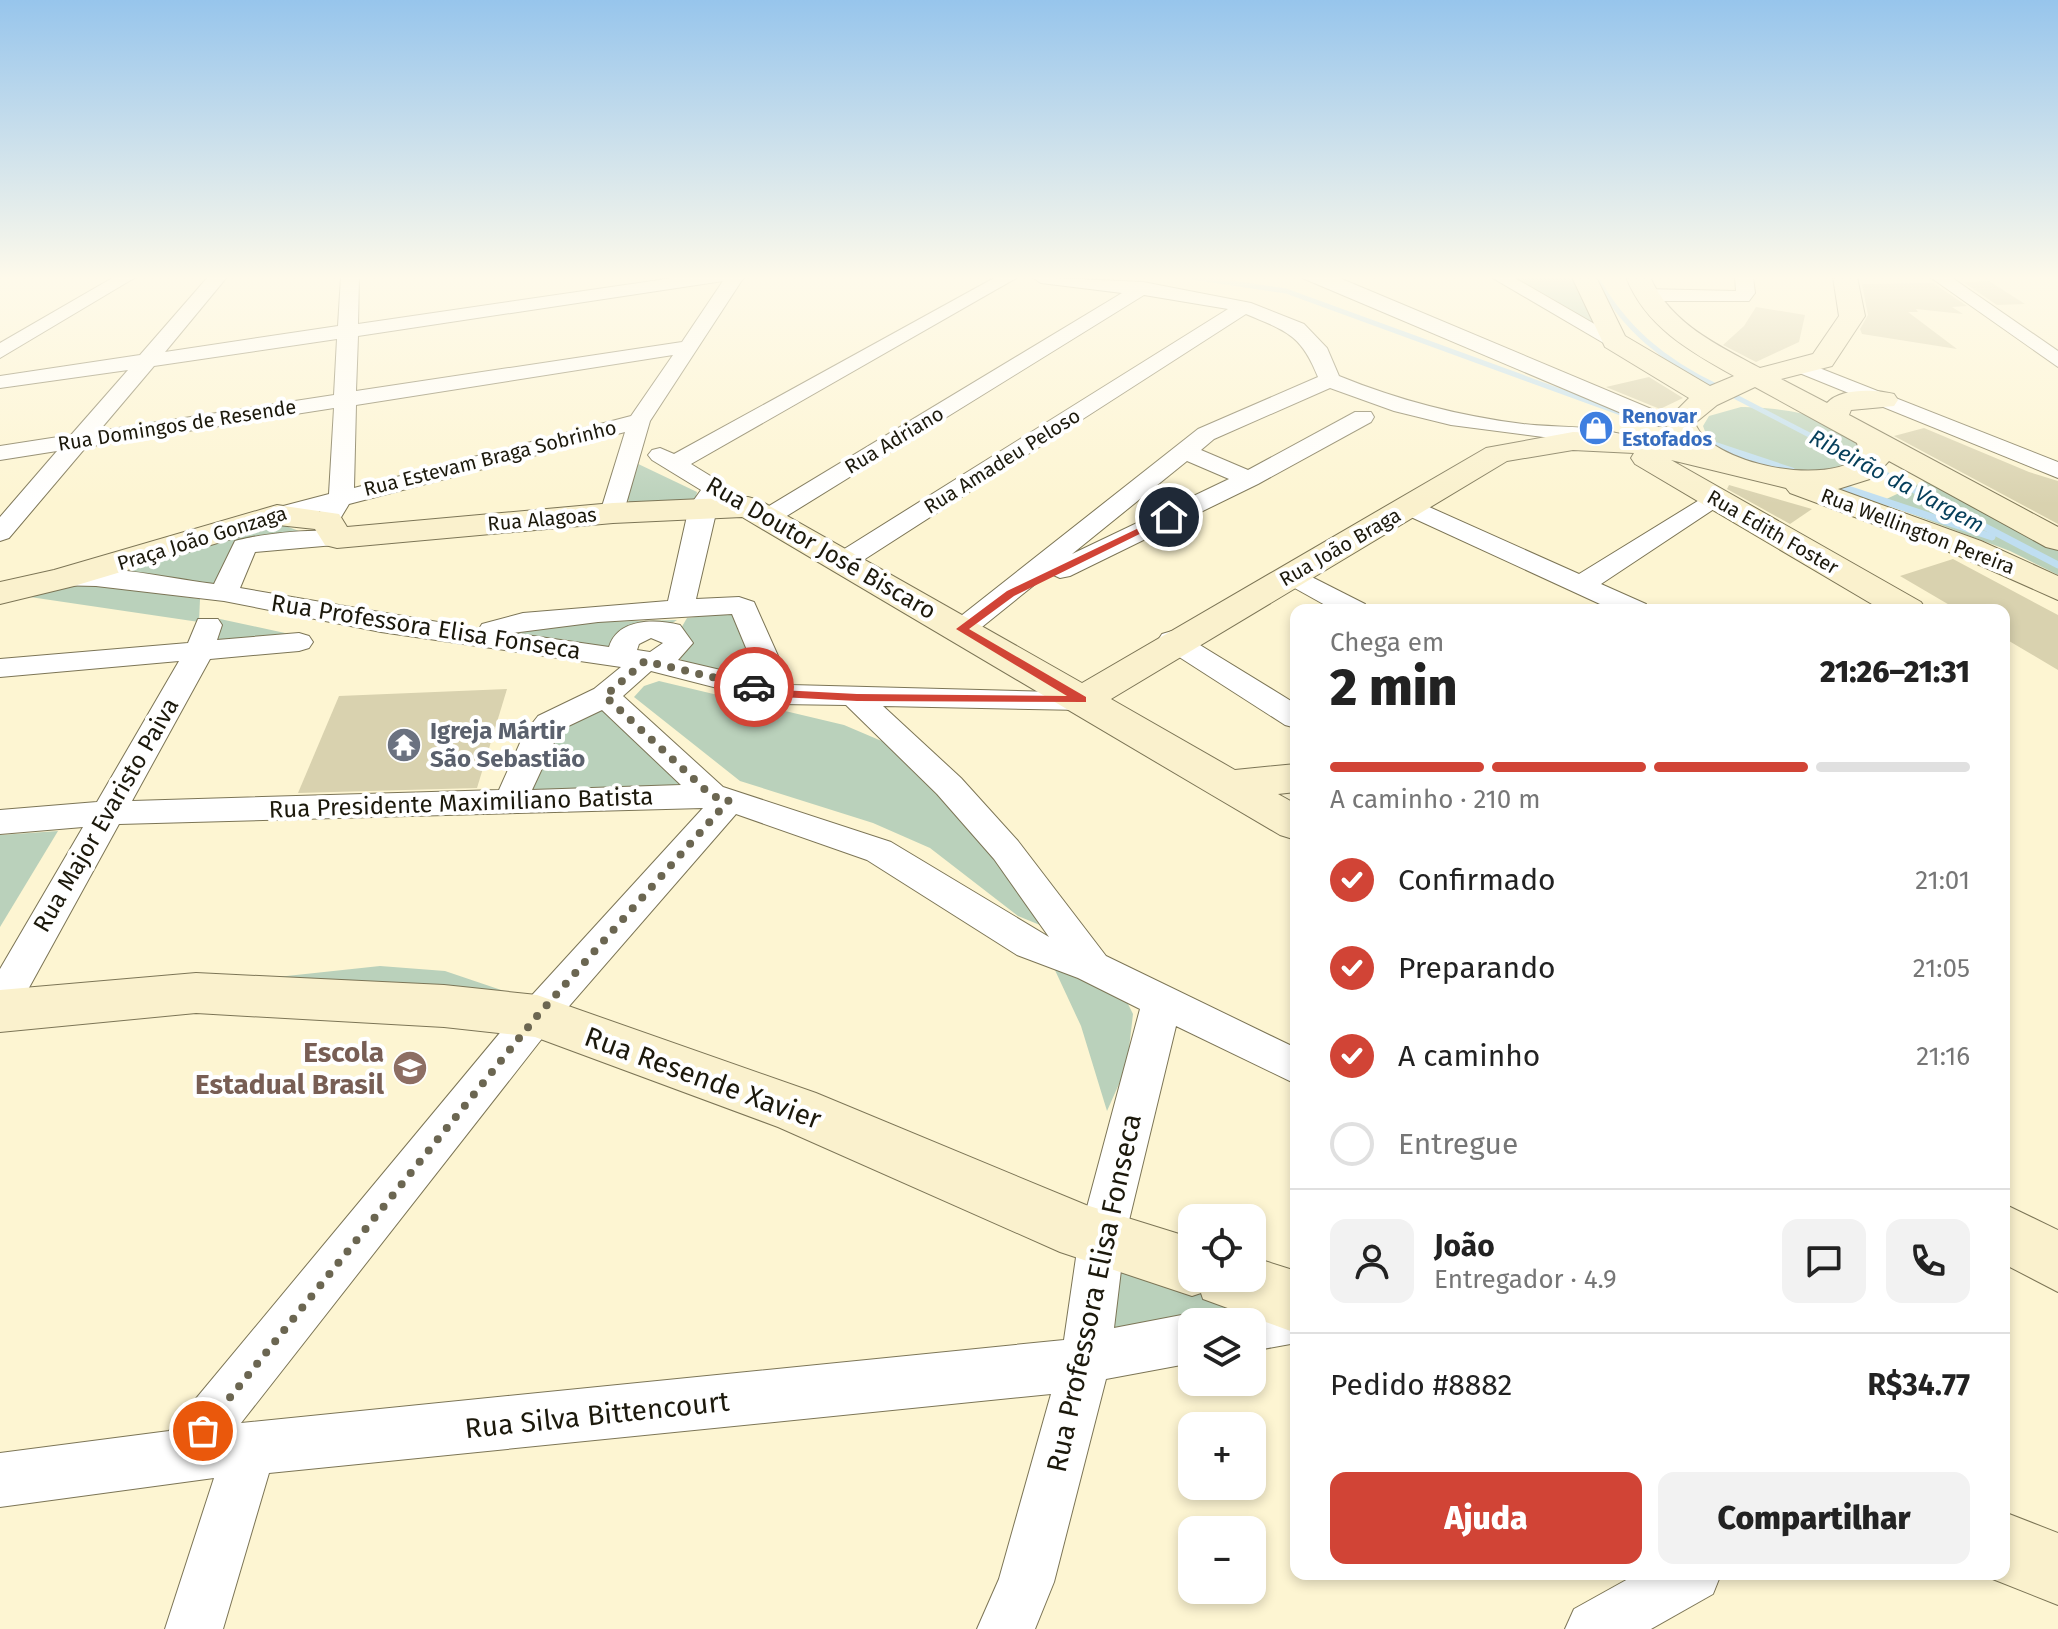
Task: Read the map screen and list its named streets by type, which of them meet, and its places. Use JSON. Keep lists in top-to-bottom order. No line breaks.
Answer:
{"streets":{"main road":["Rua Alagoas","Rua Wellington Pereira","Rua Edith Foster","Praça João Gonzaga","Rua João Braga","Rua Doutor José Biscaro","Rua Resende Xavier"],"street":["Rua Domingos de Resende","Rua Adriano","Rua Estevam Braga Sobrinho","Rua Amadeu Peloso","Rua Professora Elisa Fonseca","Rua Presidente Maximiliano Batista","Rua Major Evaristo Paiva","Rua Silva Bittencourt"]},"crossings":[["Rua Adriano","Rua Alagoas"],["Rua Adriano","Rua Doutor José Biscaro"],["Rua Estevam Braga Sobrinho","Rua Alagoas"],["Rua Estevam Braga Sobrinho","Rua Doutor José Biscaro"],["Rua Amadeu Peloso","Rua Doutor José Biscaro"],["Rua Alagoas","Praça João Gonzaga"],["Rua Alagoas","Rua Doutor José Biscaro"],["Rua Edith Foster","Rua João Braga"],["Praça João Gonzaga","Rua Professora Elisa Fonseca"],["Rua João Braga","Rua Doutor José Biscaro"],["Rua João Braga","Rua Professora Elisa Fonseca"],["Rua Doutor José Biscaro","Rua Professora Elisa Fonseca"],["Rua Professora Elisa Fonseca","Rua Presidente Maximiliano Batista"],["Rua Professora Elisa Fonseca","Rua Resende Xavier"],["Rua Professora Elisa Fonseca","Rua Silva Bittencourt"],["Rua Presidente Maximiliano Batista","Rua Major Evaristo Paiva"]],"water":["Ribeirão da Vargem"],"places":{"shop":["Renovar Estofados"],"temple":["Igreja Mártir São Sebastião"],"school or university":["Escola Estadual Brasil"]},"page":{"heading":["2 min","Chega em","21:26–21:31"],"panel":["João","Entregador · 4.9","Pedido #8882","R$34.77"],"bar":"A caminho · 210 m","list":[["Confirmado","21:01"],["Preparando","21:05"],["A caminho","21:16"],"Entregue"],"map_buttons":["+","−"],"buttons":["Ajuda","Compartilhar"]}}
